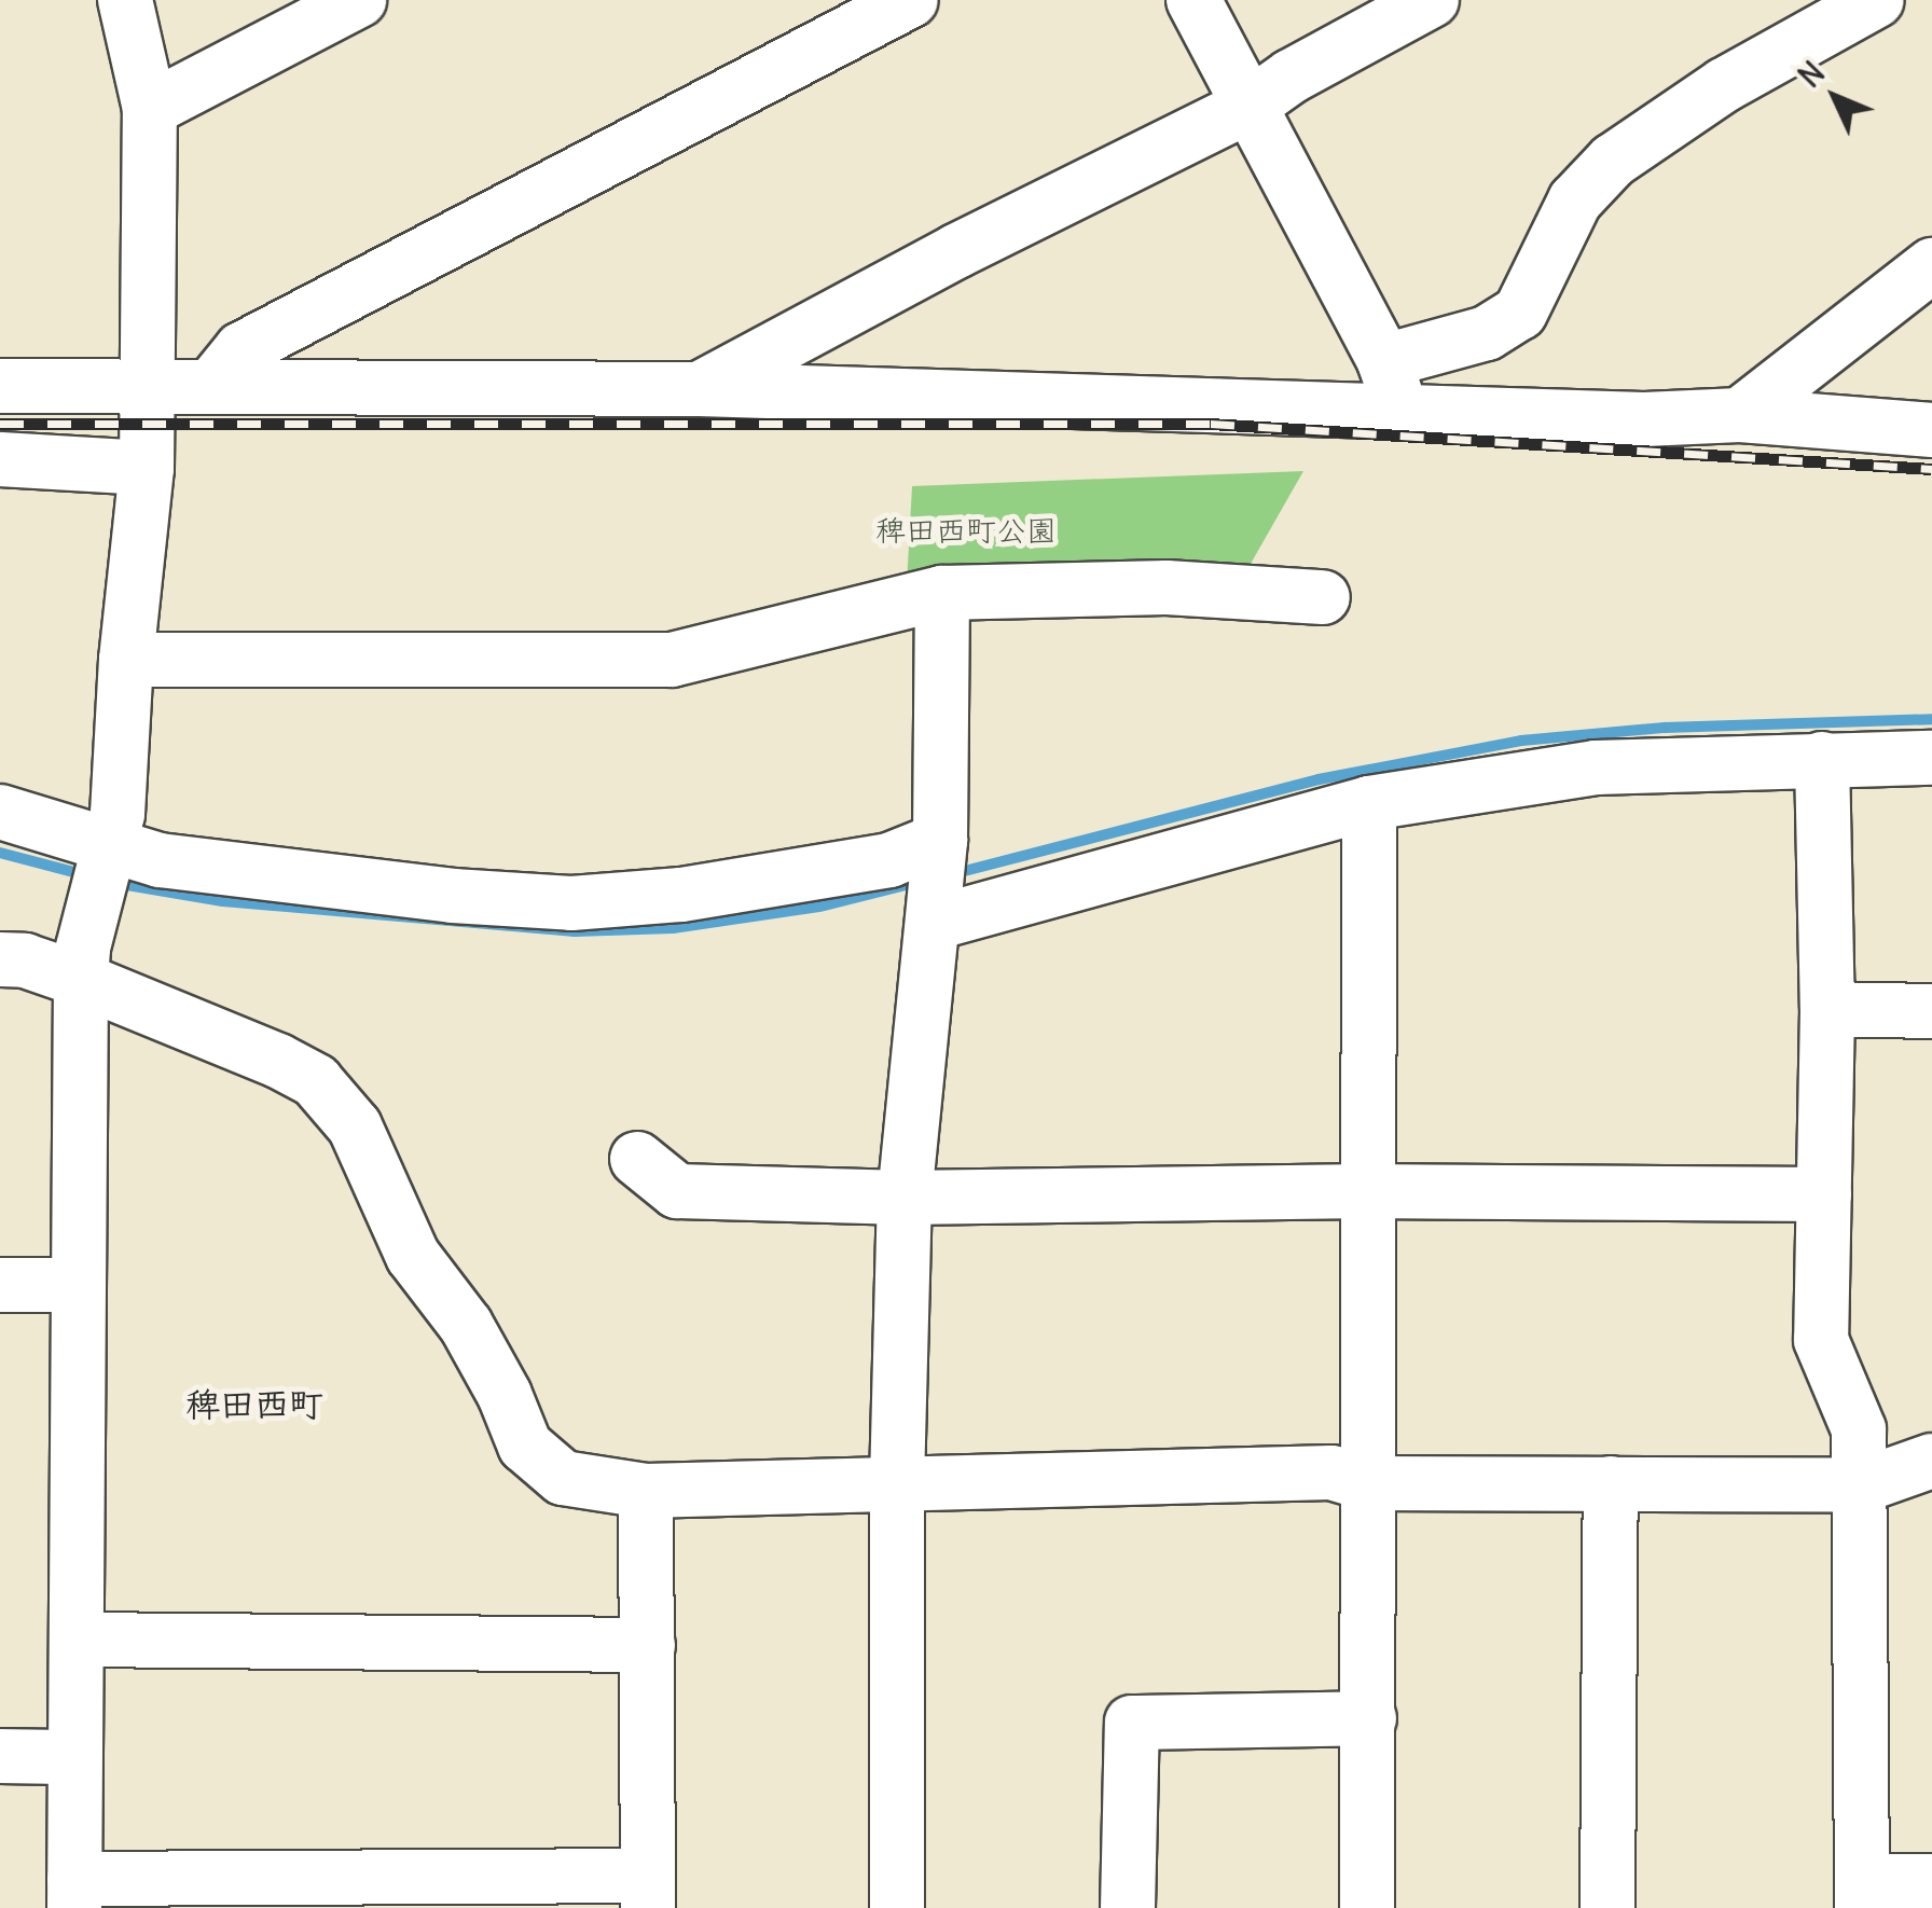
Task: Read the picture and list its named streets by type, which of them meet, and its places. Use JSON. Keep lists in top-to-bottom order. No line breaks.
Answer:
{"districts":["稗田西町"],"parks":["稗田西町公園"],"north":"top left"}
